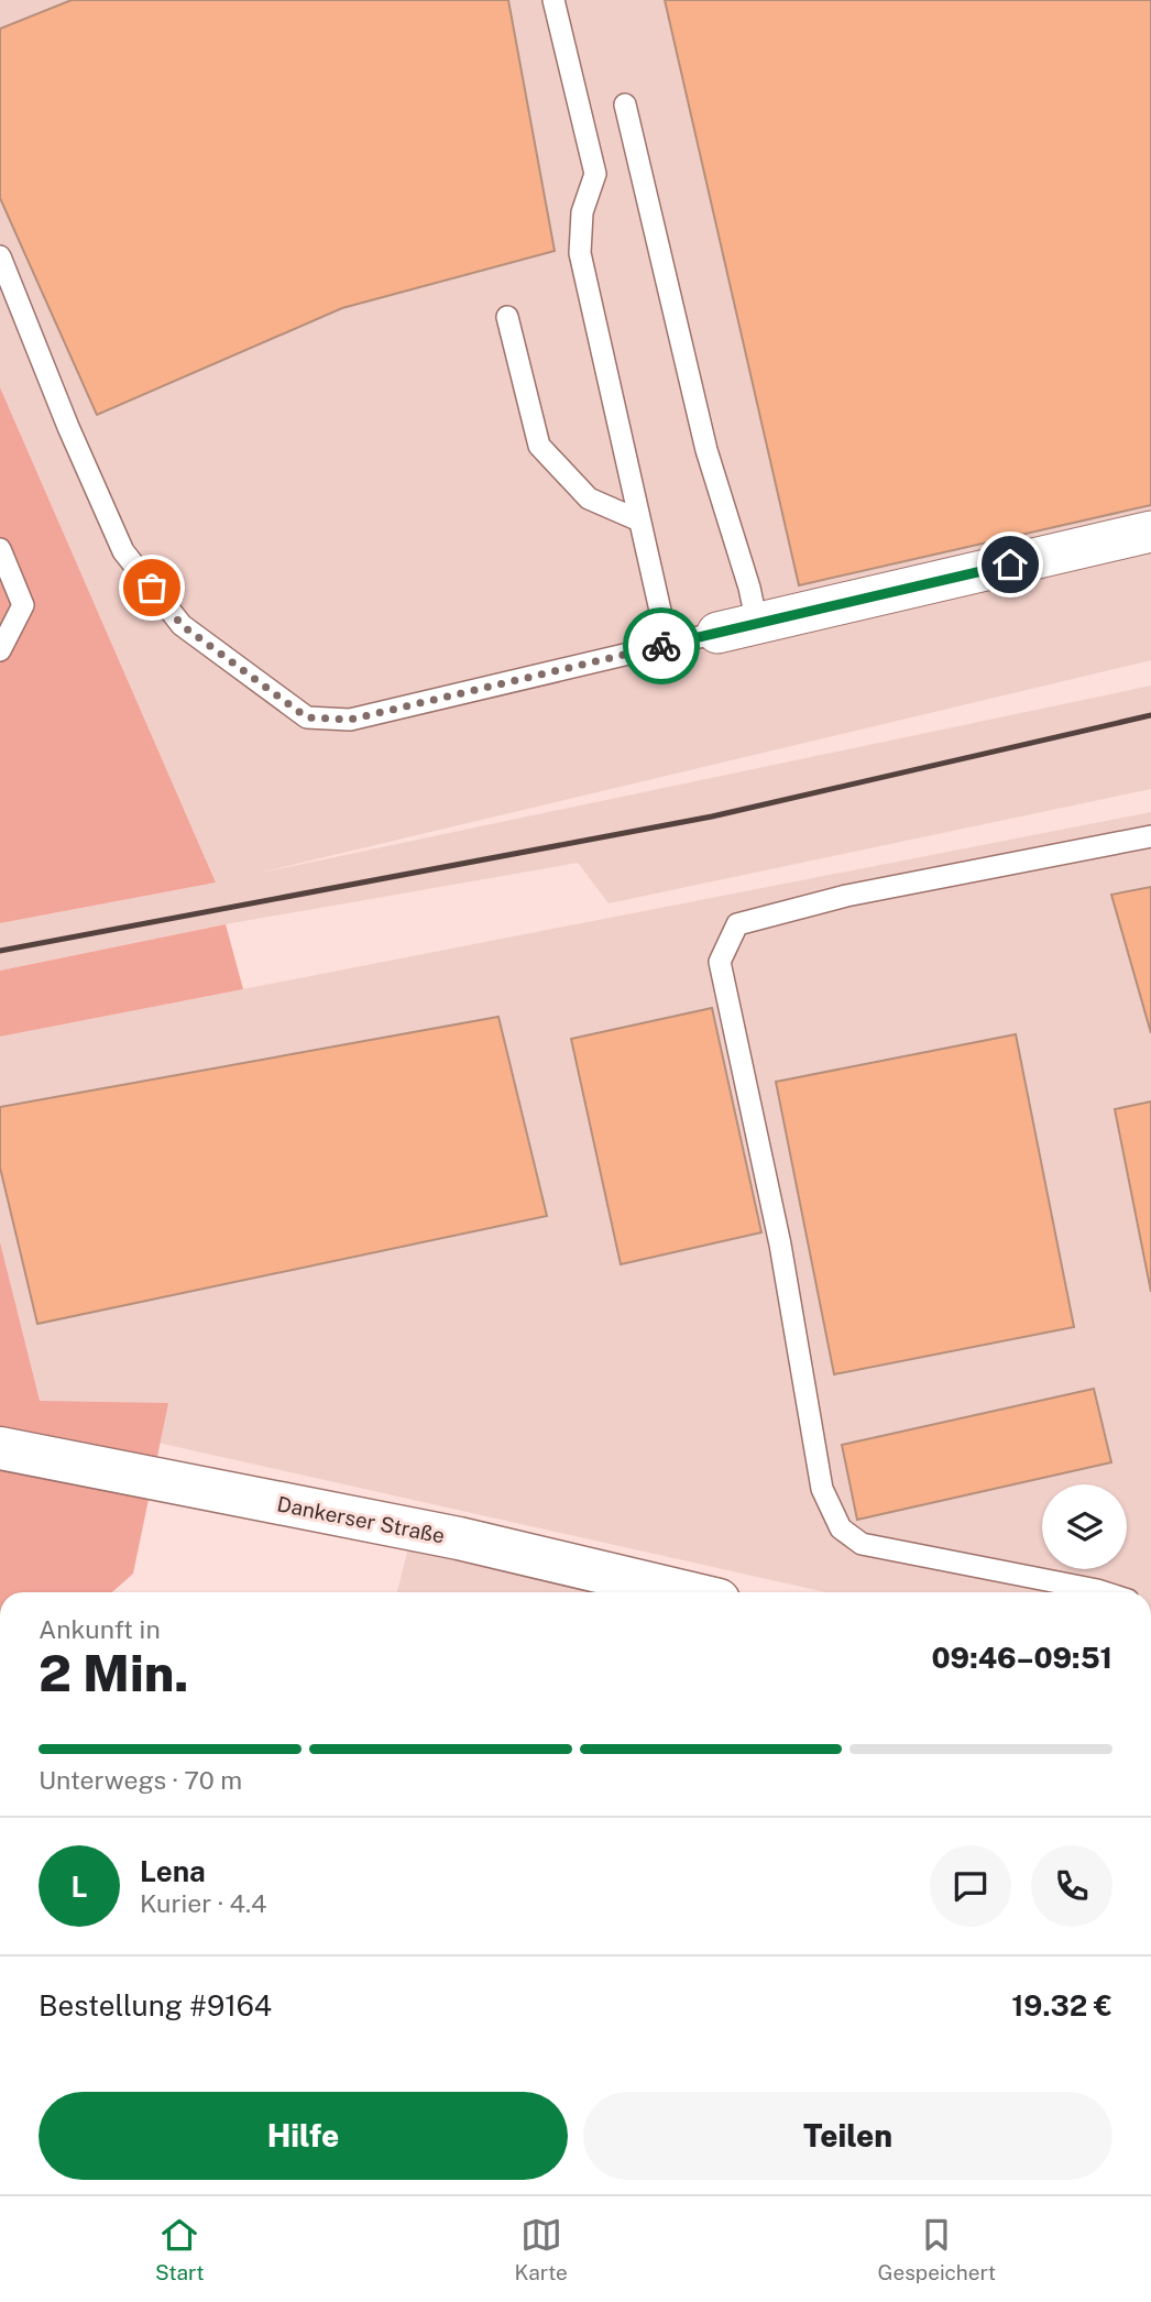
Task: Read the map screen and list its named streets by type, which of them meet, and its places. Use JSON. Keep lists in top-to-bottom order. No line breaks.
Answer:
{"streets":{"main road":["Dankerser Straße"]},"page":{"heading":["2 Min.","Ankunft in","09:46–09:51"],"panel":["Lena","Kurier · 4.4","Bestellung #9164","19.32 €"],"bar":"Unterwegs · 70 m","round":"L","buttons":["Hilfe","Teilen"],"tabs":["Start","Karte","Gespeichert"]}}
